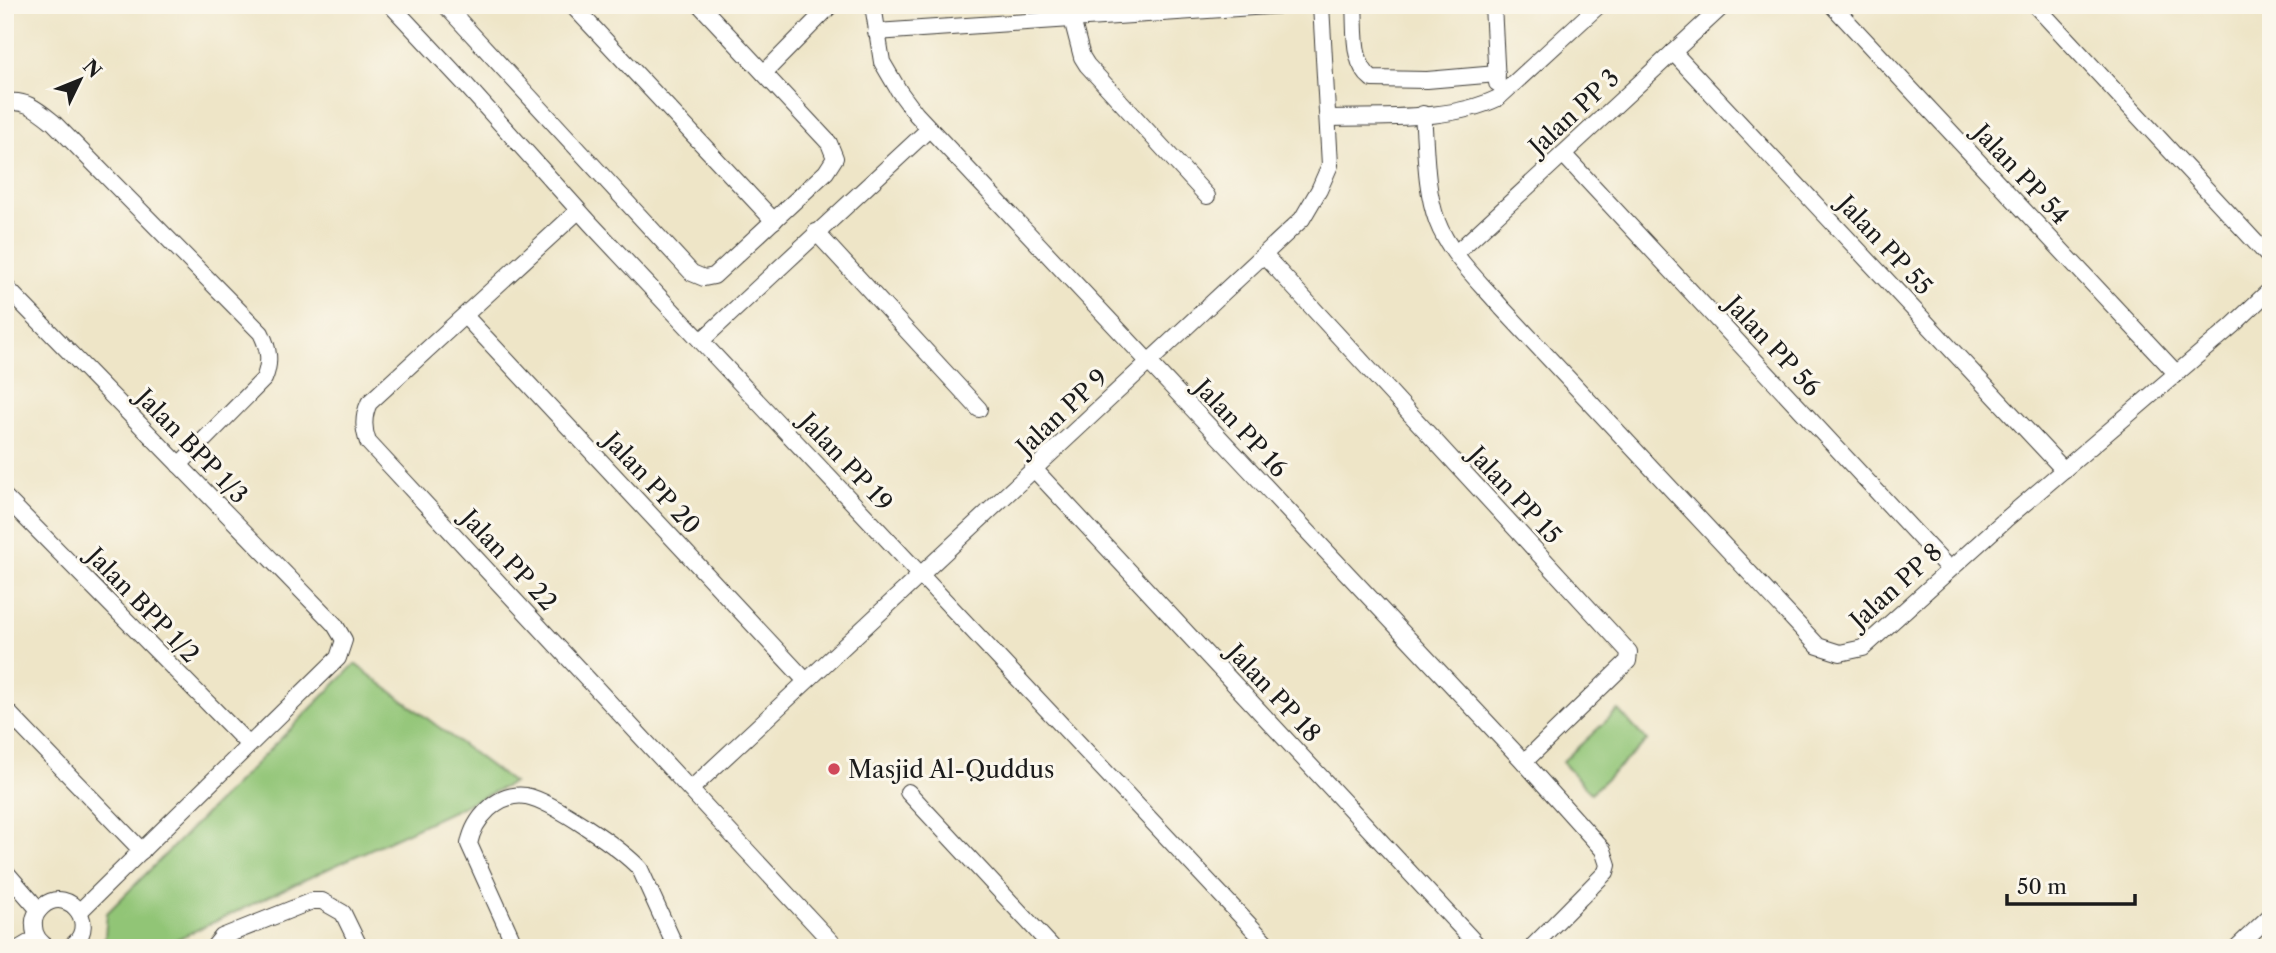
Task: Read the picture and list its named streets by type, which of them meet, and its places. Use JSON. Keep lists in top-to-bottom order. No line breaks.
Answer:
{"streets":{"street":["Jalan PP 3","Jalan PP 54","Jalan PP 55","Jalan PP 56","Jalan PP 9","Jalan PP 16","Jalan BPP 1/3","Jalan PP 19","Jalan PP 20","Jalan PP 15","Jalan PP 22","Jalan PP 8","Jalan BPP 1/2","Jalan PP 18"]},"crossings":[["Jalan PP 3","Jalan PP 55"],["Jalan PP 3","Jalan PP 56"],["Jalan PP 3","Jalan PP 8"],["Jalan PP 54","Jalan PP 8"],["Jalan PP 55","Jalan PP 8"],["Jalan PP 56","Jalan PP 8"],["Jalan PP 9","Jalan PP 16"],["Jalan PP 9","Jalan PP 19"],["Jalan PP 9","Jalan PP 20"],["Jalan PP 9","Jalan PP 15"],["Jalan PP 9","Jalan PP 22"],["Jalan PP 9","Jalan PP 18"],["Jalan PP 16","Jalan PP 15"],["Jalan BPP 1/3","Jalan BPP 1/2"],["Jalan PP 19","Jalan PP 22"],["Jalan PP 20","Jalan PP 22"]],"places":["Masjid Al-Quddus"],"scale_bar":"50 m","north":"top right"}
